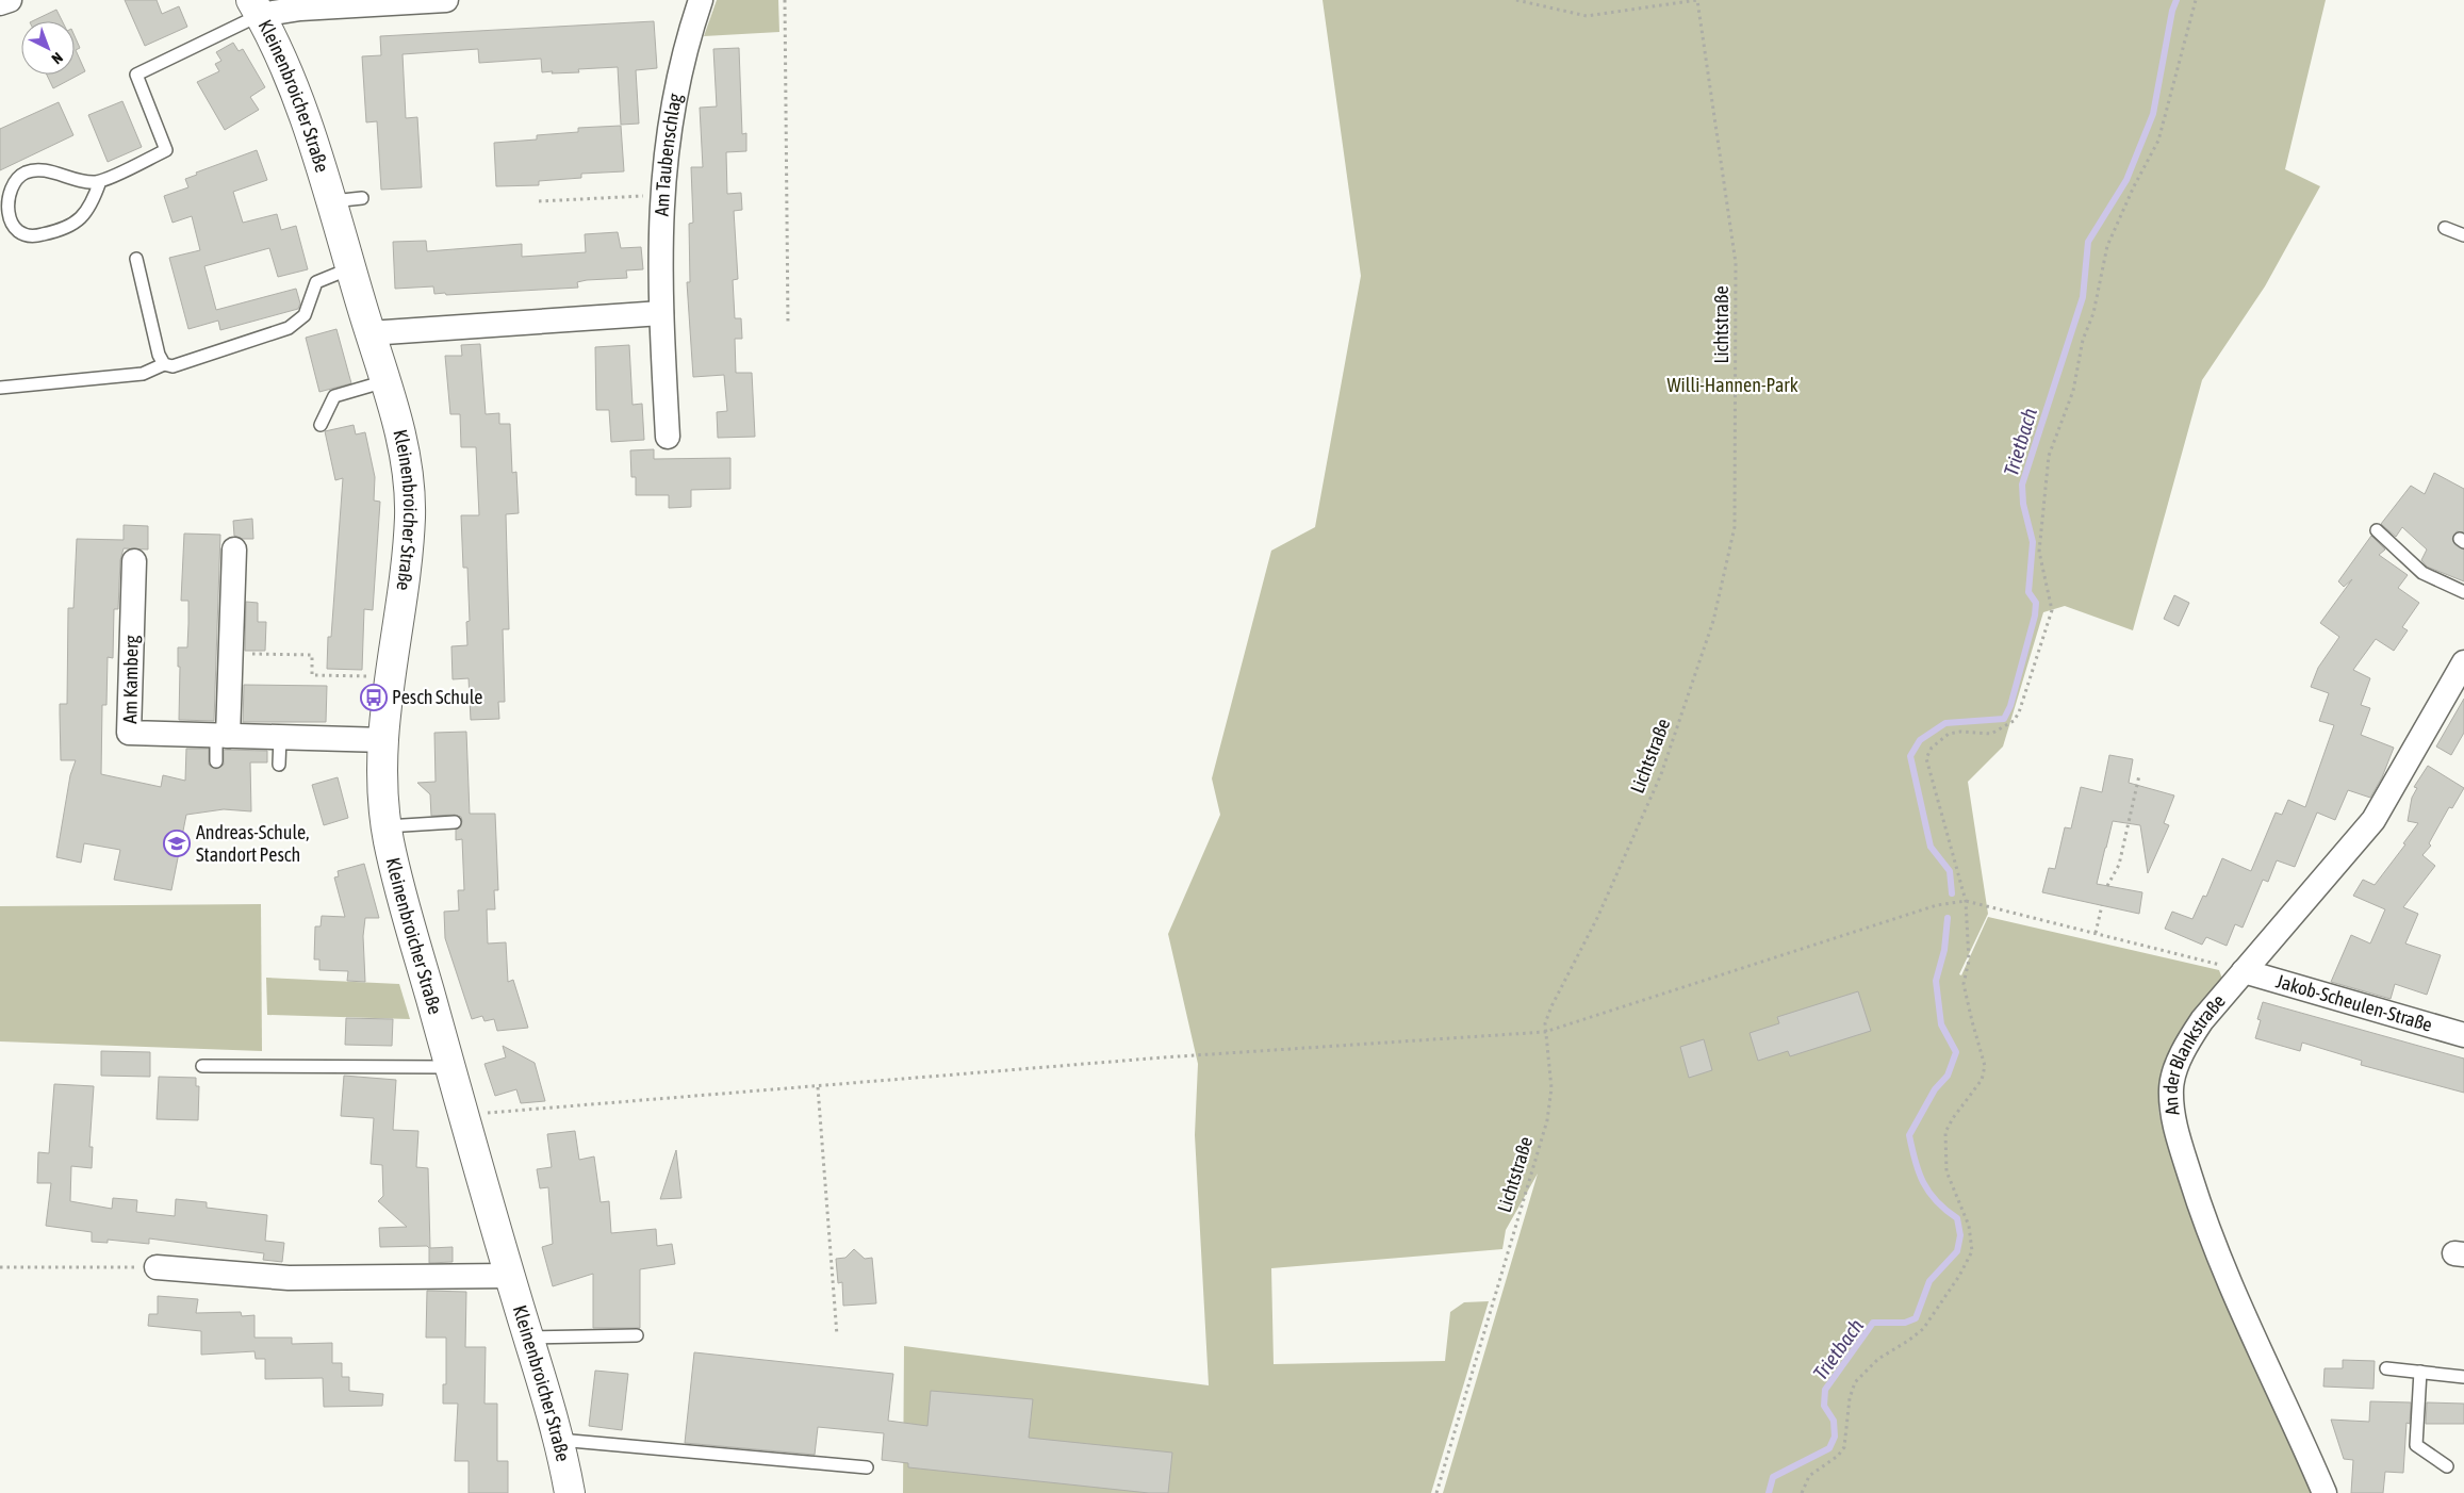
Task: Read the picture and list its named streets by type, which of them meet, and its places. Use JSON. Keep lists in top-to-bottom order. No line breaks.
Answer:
{"streets":{"street":["Kleinenbroicher Straße","Am Taubenschlag","Am Kamberg","Jakob-Scheulen-Straße","An der Blankstraße"],"path":["Lichtstraße"]},"crossings":[["Kleinenbroicher Straße","Am Kamberg"],["Jakob-Scheulen-Straße","An der Blankstraße"]],"water":["Trietbach"],"parks":["Willi-Hannen-Park"],"places":{"bus stop":["Pesch Schule"],"school or university":["Andreas-Schule, Standort Pesch"]},"north":"bottom right"}
